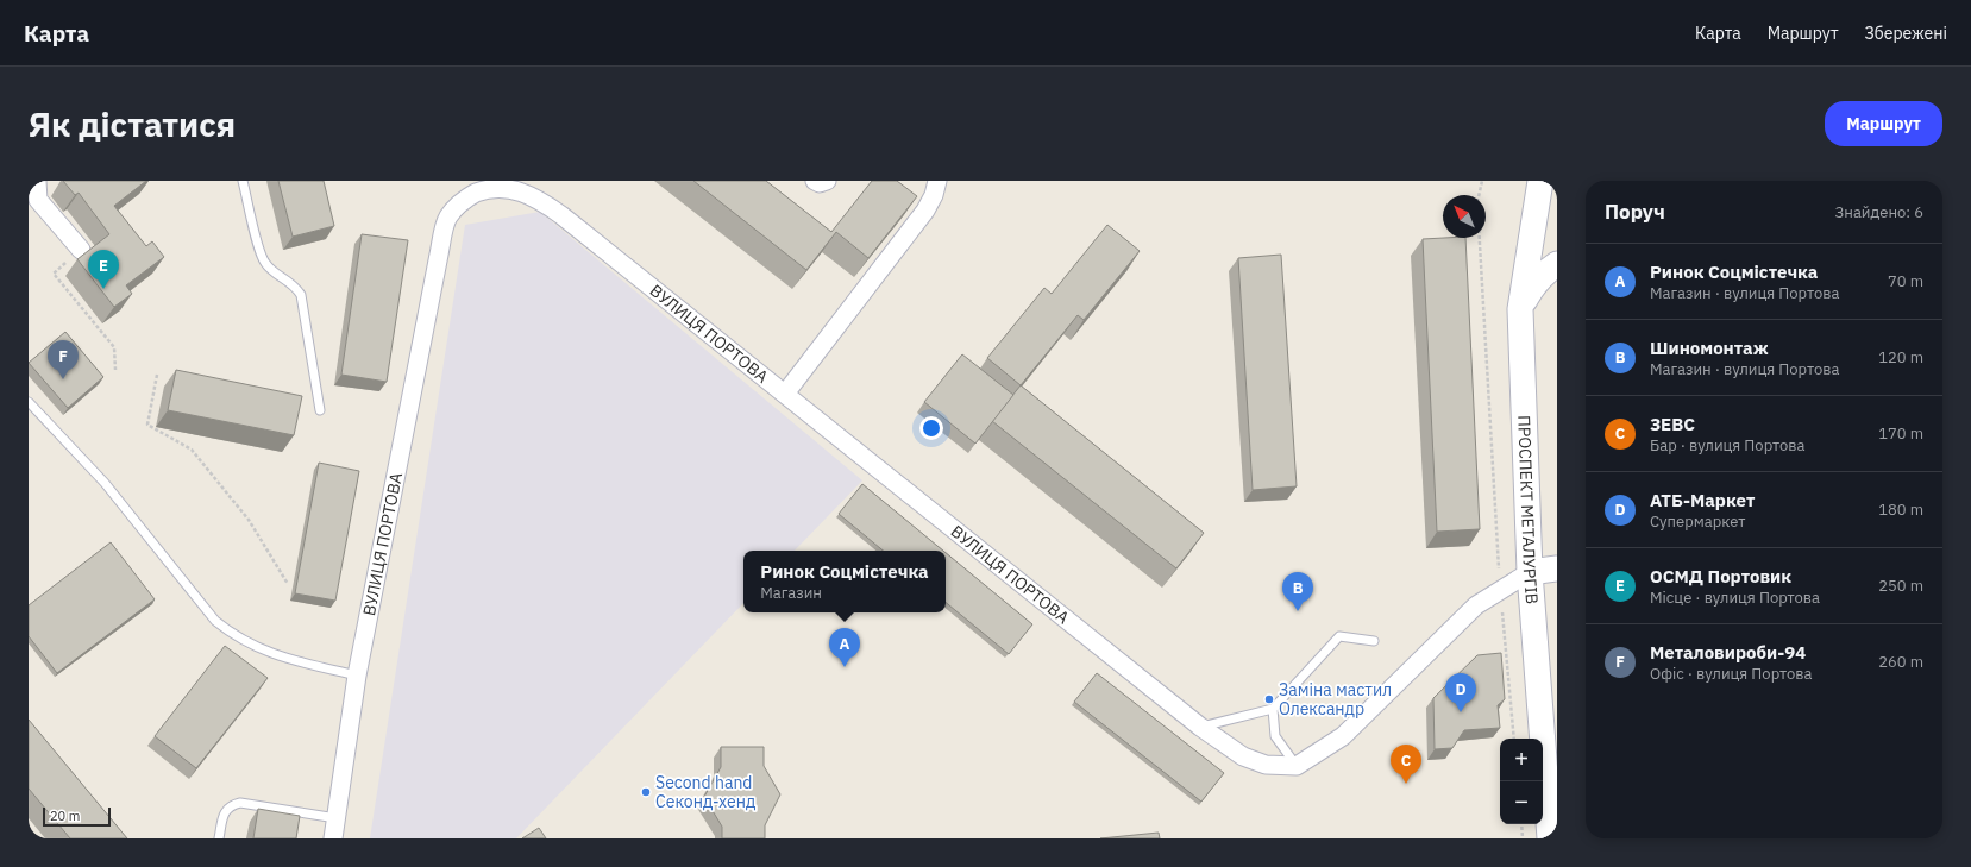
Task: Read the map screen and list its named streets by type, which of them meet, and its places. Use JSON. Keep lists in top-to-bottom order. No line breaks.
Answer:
{"streets":{"main road":["ПРОСПЕКТ МЕТАЛУРГІВ"],"street":["ВУЛИЦЯ ПОРТОВА"]},"places":["Заміна мастил Олександр","Second hand Секонд-хенд"],"scale_bar":"20 m","north":"top left","page":{"header":"Карта","nav":["Карта","Маршрут","Збережені"],"buttons":"Маршрут","title":"Як дістатися","heading":["Поруч","Знайдено: 6"],"list":[{"mark":"A","name":"Ринок Соцмістечка","note":"Магазин · вулиця Портова","value":"70 m"},{"mark":"B","name":"Шиномонтаж","note":"Магазин · вулиця Портова","value":"120 m"},{"mark":"C","name":"ЗЕВС","note":"Бар · вулиця Портова","value":"170 m"},{"mark":"D","name":"АТБ-Маркет","note":"Супермаркет","value":"180 m"},{"mark":"E","name":"ОСМД Портовик","note":"Місце · вулиця Портова","value":"250 m"},{"mark":"F","name":"Металовироби-94","note":"Офіс · вулиця Портова","value":"260 m"}],"pins":["E","F","B","A","D","C"],"popup":["Ринок Соцмістечка","Магазин"],"map_buttons":["+","−"],"scale":"20 m"}}
